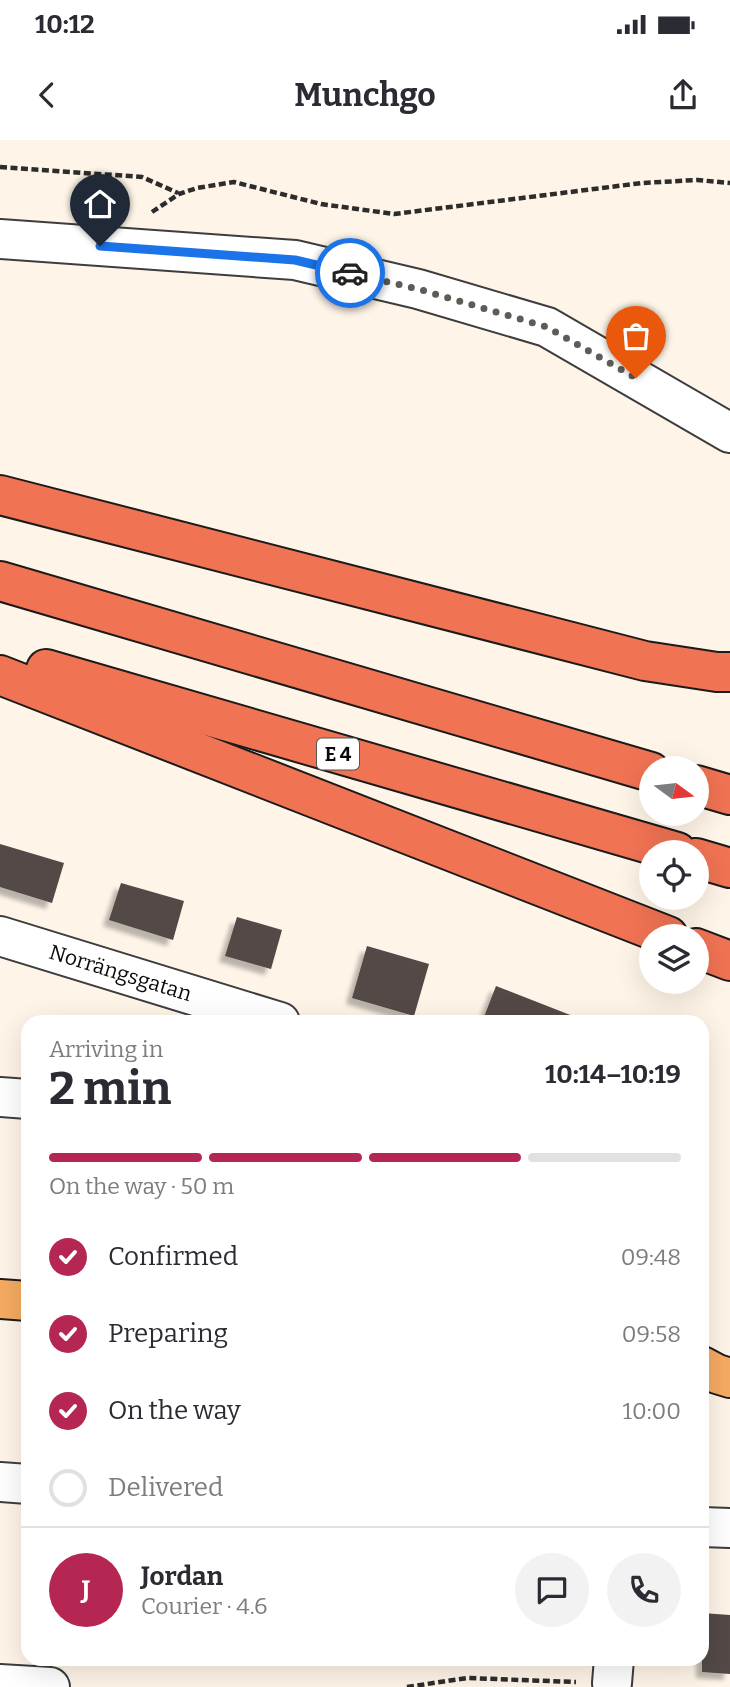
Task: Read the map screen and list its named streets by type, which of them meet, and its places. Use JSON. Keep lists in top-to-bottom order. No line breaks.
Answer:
{"streets":{"highway":["E 4"],"street":["Norrängsgatan"]},"north":"right","page":{"status":"10:12","header":"Munchgo","heading":["2 min","Arriving in","10:14–10:19"],"panel":["Jordan","Courier · 4.6"],"bar":"On the way · 50 m","list":[["Confirmed","09:48"],["Preparing","09:58"],["On the way","10:00"],"Delivered"],"round":"J"}}
